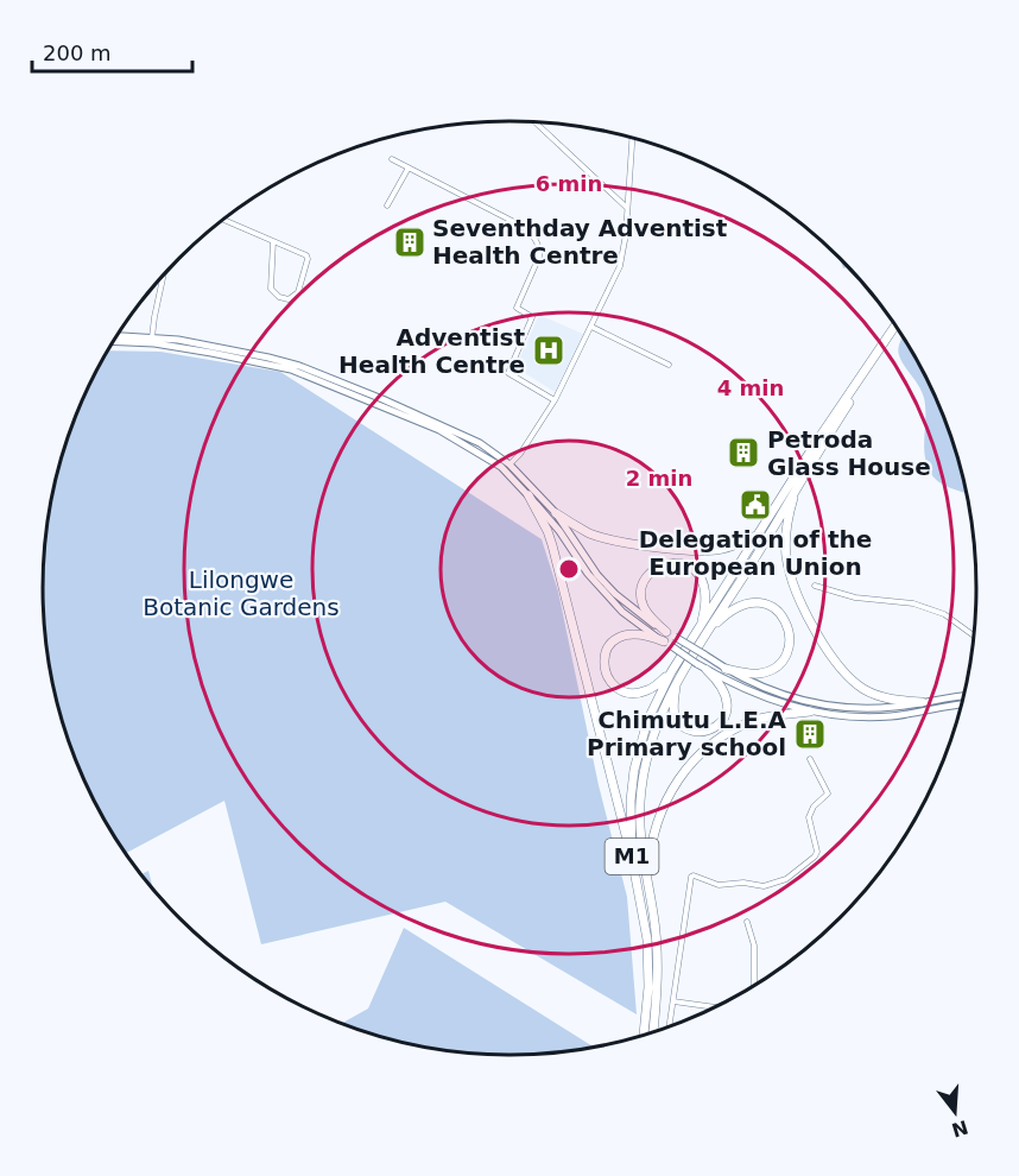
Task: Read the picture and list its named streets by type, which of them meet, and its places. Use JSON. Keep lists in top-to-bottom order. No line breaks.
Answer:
{"streets":{"highway":["M1"]},"parks":["Lilongwe Botanic Gardens"],"places":{"building":["Seventhday Adventist Health Centre","Petroda Glass House","Chimutu L.E.A Primary school"],"hospital":["Adventist Health Centre"],"public building":["Delegation of the European Union"]},"scale_bar":"200 m","north":"bottom","rings":["6 min","4 min","2 min"]}
